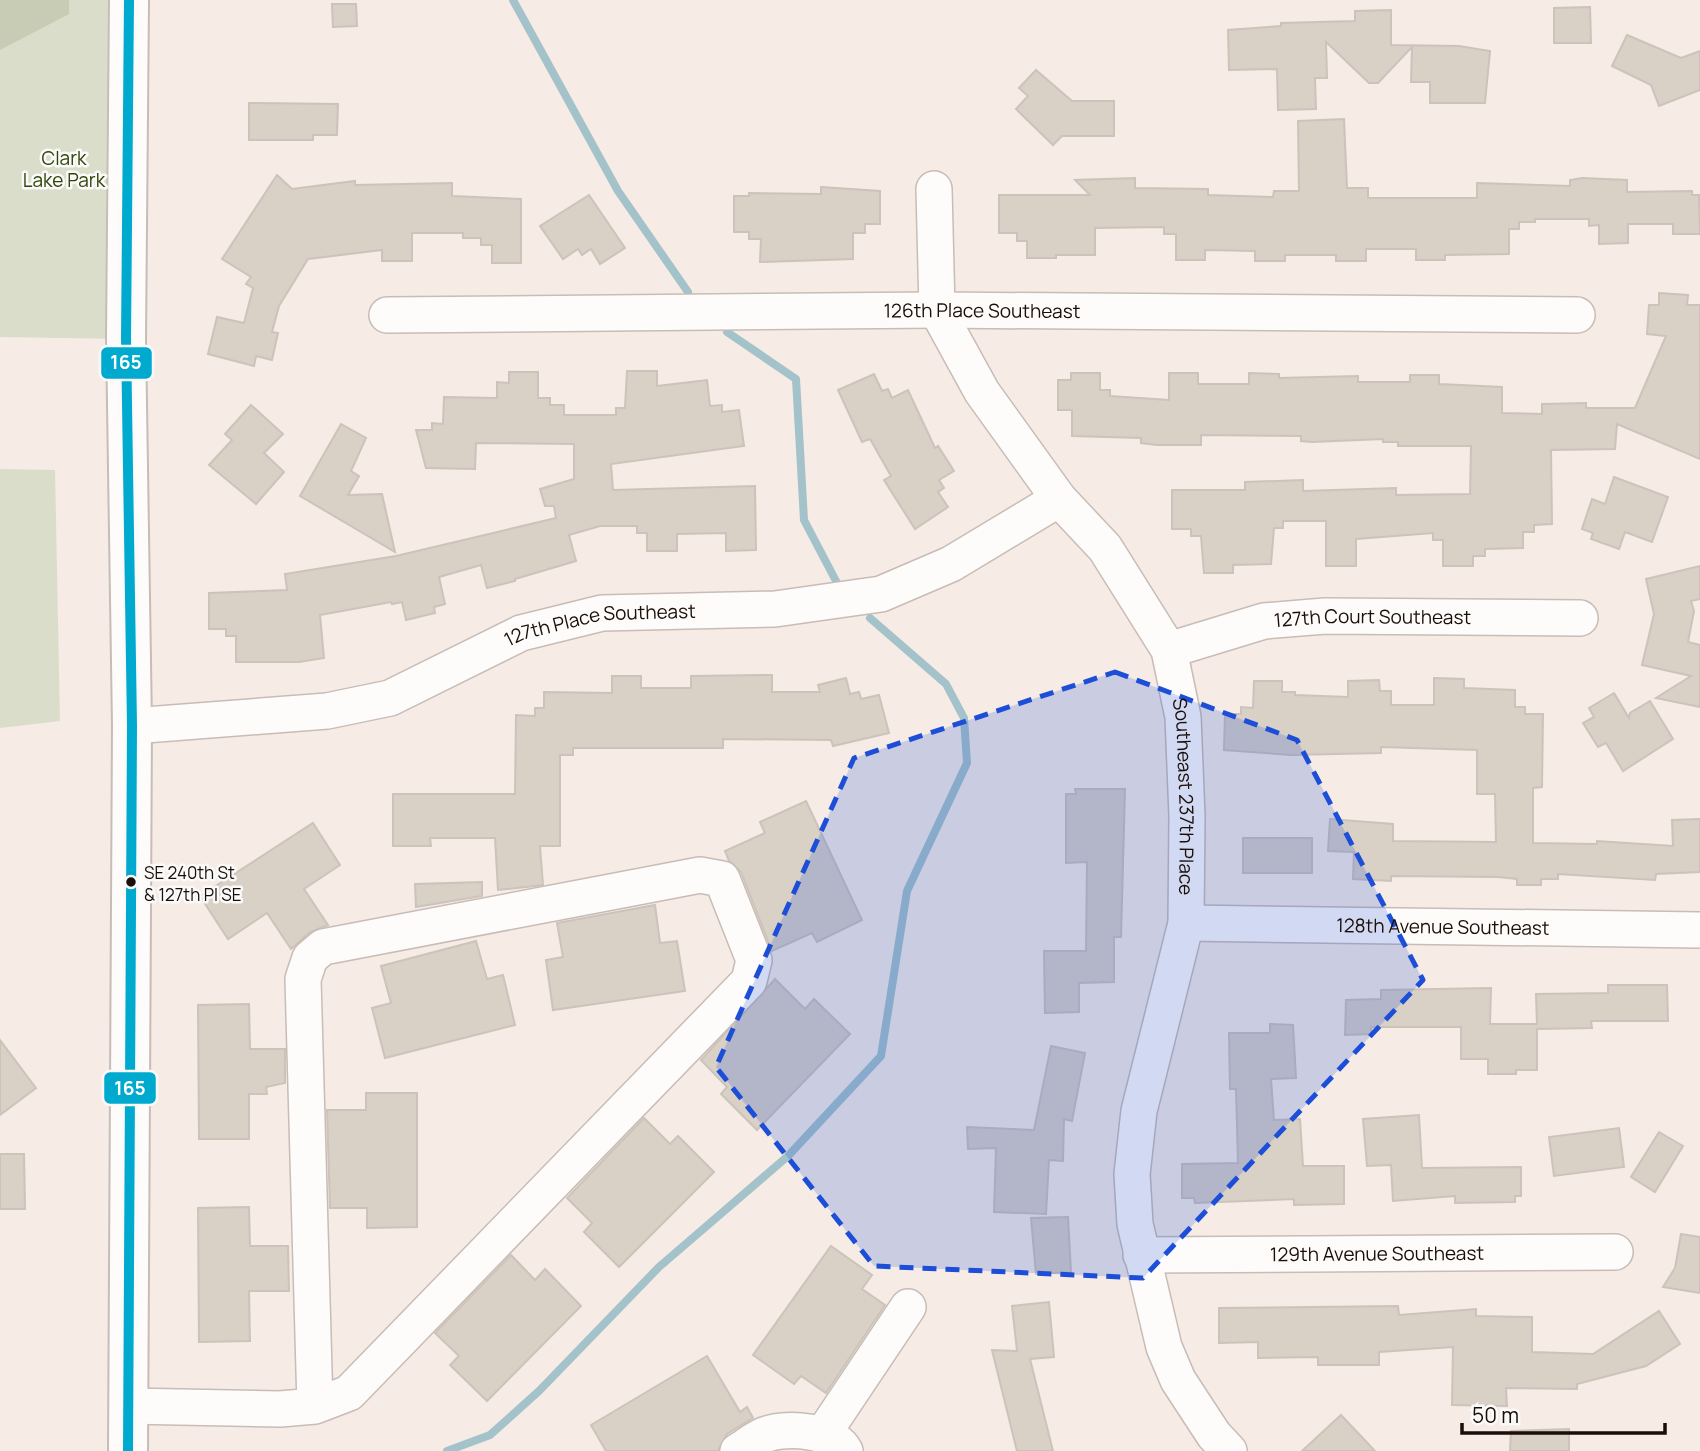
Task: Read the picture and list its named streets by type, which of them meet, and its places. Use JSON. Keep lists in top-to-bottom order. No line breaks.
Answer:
{"streets":{"street":["126th Place Southeast","127th Court Southeast","127th Place Southeast","Southeast 237th Place","128th Avenue Southeast","129th Avenue Southeast"]},"crossings":[["126th Place Southeast","Southeast 237th Place"],["127th Court Southeast","Southeast 237th Place"],["127th Place Southeast","Southeast 237th Place"],["Southeast 237th Place","128th Avenue Southeast"],["Southeast 237th Place","129th Avenue Southeast"]],"parks":["Clark Lake Park"],"places":["SE 240th St & 127th Pl SE"],"lines":["transit line 165"],"scale_bar":"50 m"}
